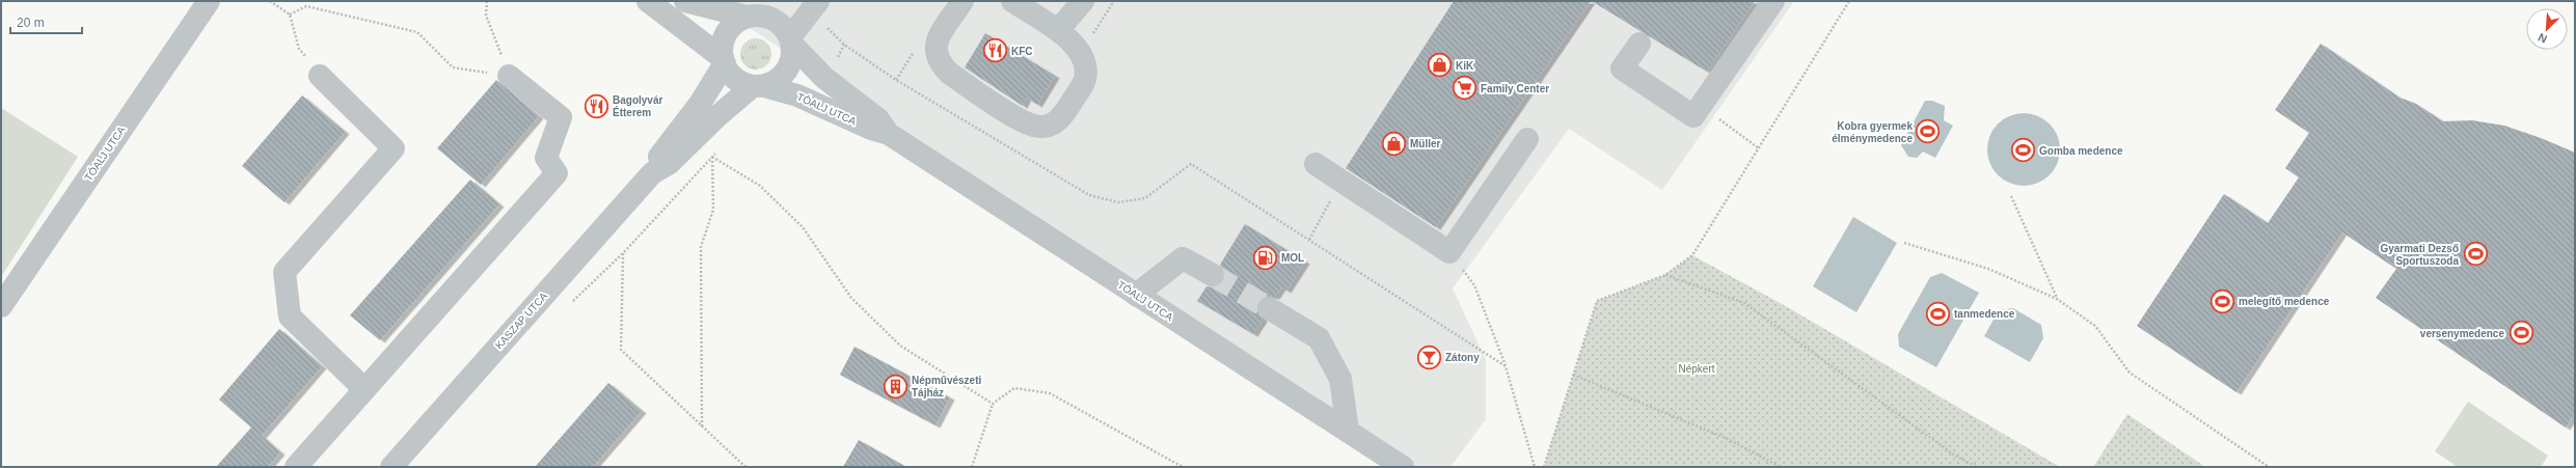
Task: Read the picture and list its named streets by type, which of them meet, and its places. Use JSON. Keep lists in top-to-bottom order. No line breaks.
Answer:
{"streets":{"street":["TÓALJ UTCA","KASZAP UTCA"]},"crossings":[["TÓALJ UTCA","KASZAP UTCA"]],"parks":["Népkert"],"places":{"restaurant":["KFC","Bagolyvár Étterem"],"shop":["KiK","Müller"],"supermarket":["Family Center"],"sports":["Kobra gyermek élménymedence","Gomba medence","Gyarmati Dezső Sportuszoda","melegítő medence","tanmedence","versenymedence"],"fuel station":["MOL"],"bar":["Zátony"],"building":["Népművészeti Tájház"]},"scale_bar":"20 m","north":"bottom left"}
